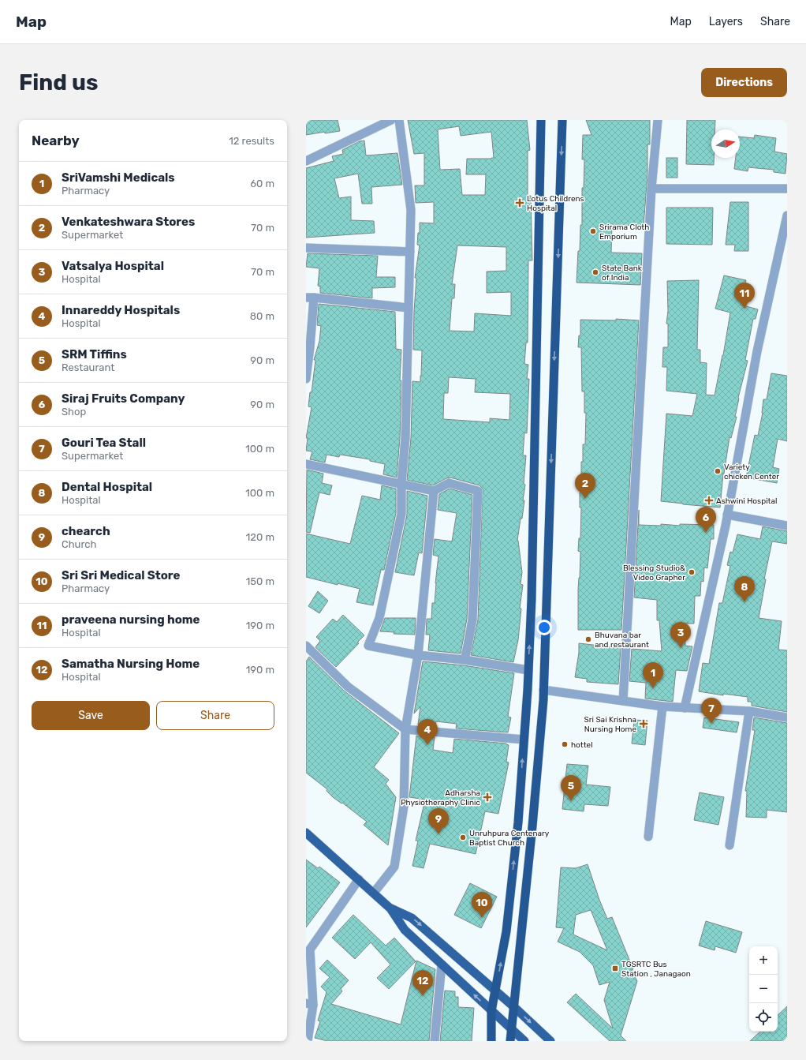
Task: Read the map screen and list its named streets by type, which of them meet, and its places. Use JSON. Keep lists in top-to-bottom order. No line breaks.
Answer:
{"places":{"health":["Lotus Childrens Hospital","Ashwini Hospital","Sri Sai Krishna Nursing Home","Adharsha Physiotheraphy Clinic"],"other":["Srirama Cloth Emporium","State Bank of India","Variety chicken Center","Blessing Studio& Video Grapher","Bhuvana bar and restaurant","hottel","Unruhpura Centenary Baptist Church"],"transit":["TGSRTC Bus Station , Janagaon"]},"north":"right","page":{"header":"Map","nav":["Map","Layers","Share"],"buttons":["Directions",["Save","Share"]],"title":"Find us","heading":["Nearby","12 results"],"list":[{"mark":"1","name":"SriVamshi Medicals","note":"Pharmacy","value":"60 m"},{"mark":"2","name":"Venkateshwara Stores","note":"Supermarket","value":"70 m"},{"mark":"3","name":"Vatsalya Hospital","note":"Hospital","value":"70 m"},{"mark":"4","name":"Innareddy Hospitals","note":"Hospital","value":"80 m"},{"mark":"5","name":"SRM Tiffins","note":"Restaurant","value":"90 m"},{"mark":"6","name":"Siraj Fruits Company","note":"Shop","value":"90 m"},{"mark":"7","name":"Gouri Tea Stall","note":"Supermarket","value":"100 m"},{"mark":"8","name":"Dental Hospital","note":"Hospital","value":"100 m"},{"mark":"9","name":"chearch","note":"Church","value":"120 m"},{"mark":"10","name":"Sri Sri Medical Store","note":"Pharmacy","value":"150 m"},{"mark":"11","name":"praveena nursing home","note":"Hospital","value":"190 m"},{"mark":"12","name":"Samatha Nursing Home","note":"Hospital","value":"190 m"}],"pins":["11","2","6","8","3","1","7","4","5","9","10","12"],"map_buttons":["+","−"]}}
